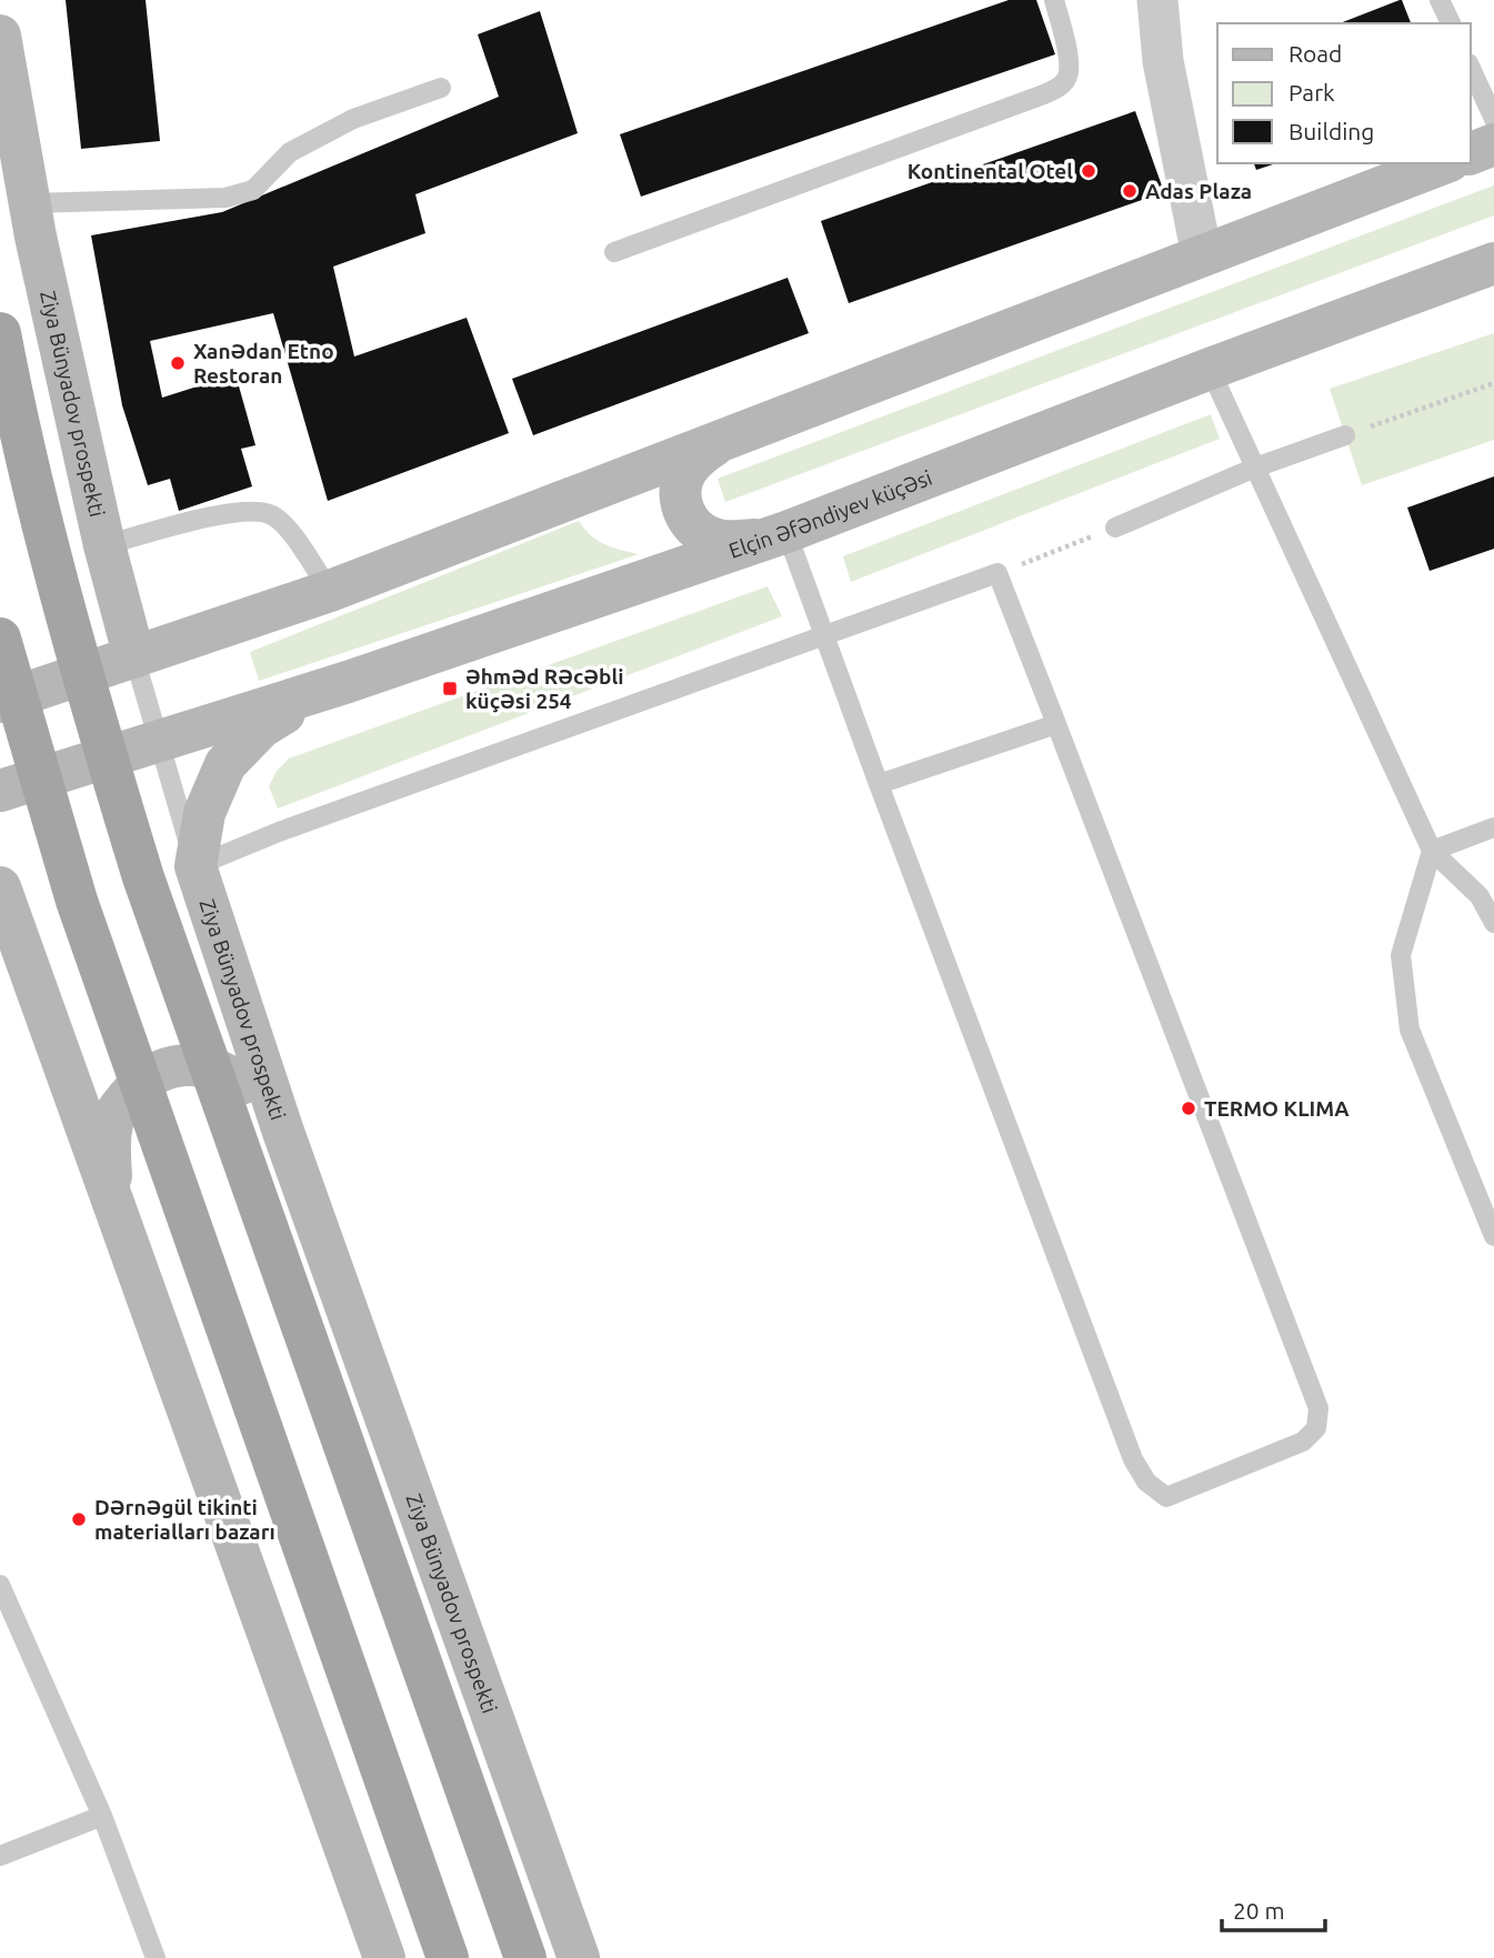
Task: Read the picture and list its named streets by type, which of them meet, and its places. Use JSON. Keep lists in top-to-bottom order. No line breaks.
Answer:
{"streets":{"main road":["Ziya Bünyadov prospekti","Elçin Əfəndiyev küçəsi"]},"crossings":[["Ziya Bünyadov prospekti","Elçin Əfəndiyev küçəsi"]],"places":{"other":["Kontinental Otel","Adas Plaza","Xanədan Etno Restoran","TERMO KLIMA","Dərnəgül tikinti materialları bazarı"],"transit":["Əhməd Rəcəbli küçəsi 254"]},"legend":["Road","Park","Building"],"scale_bar":"20 m"}
